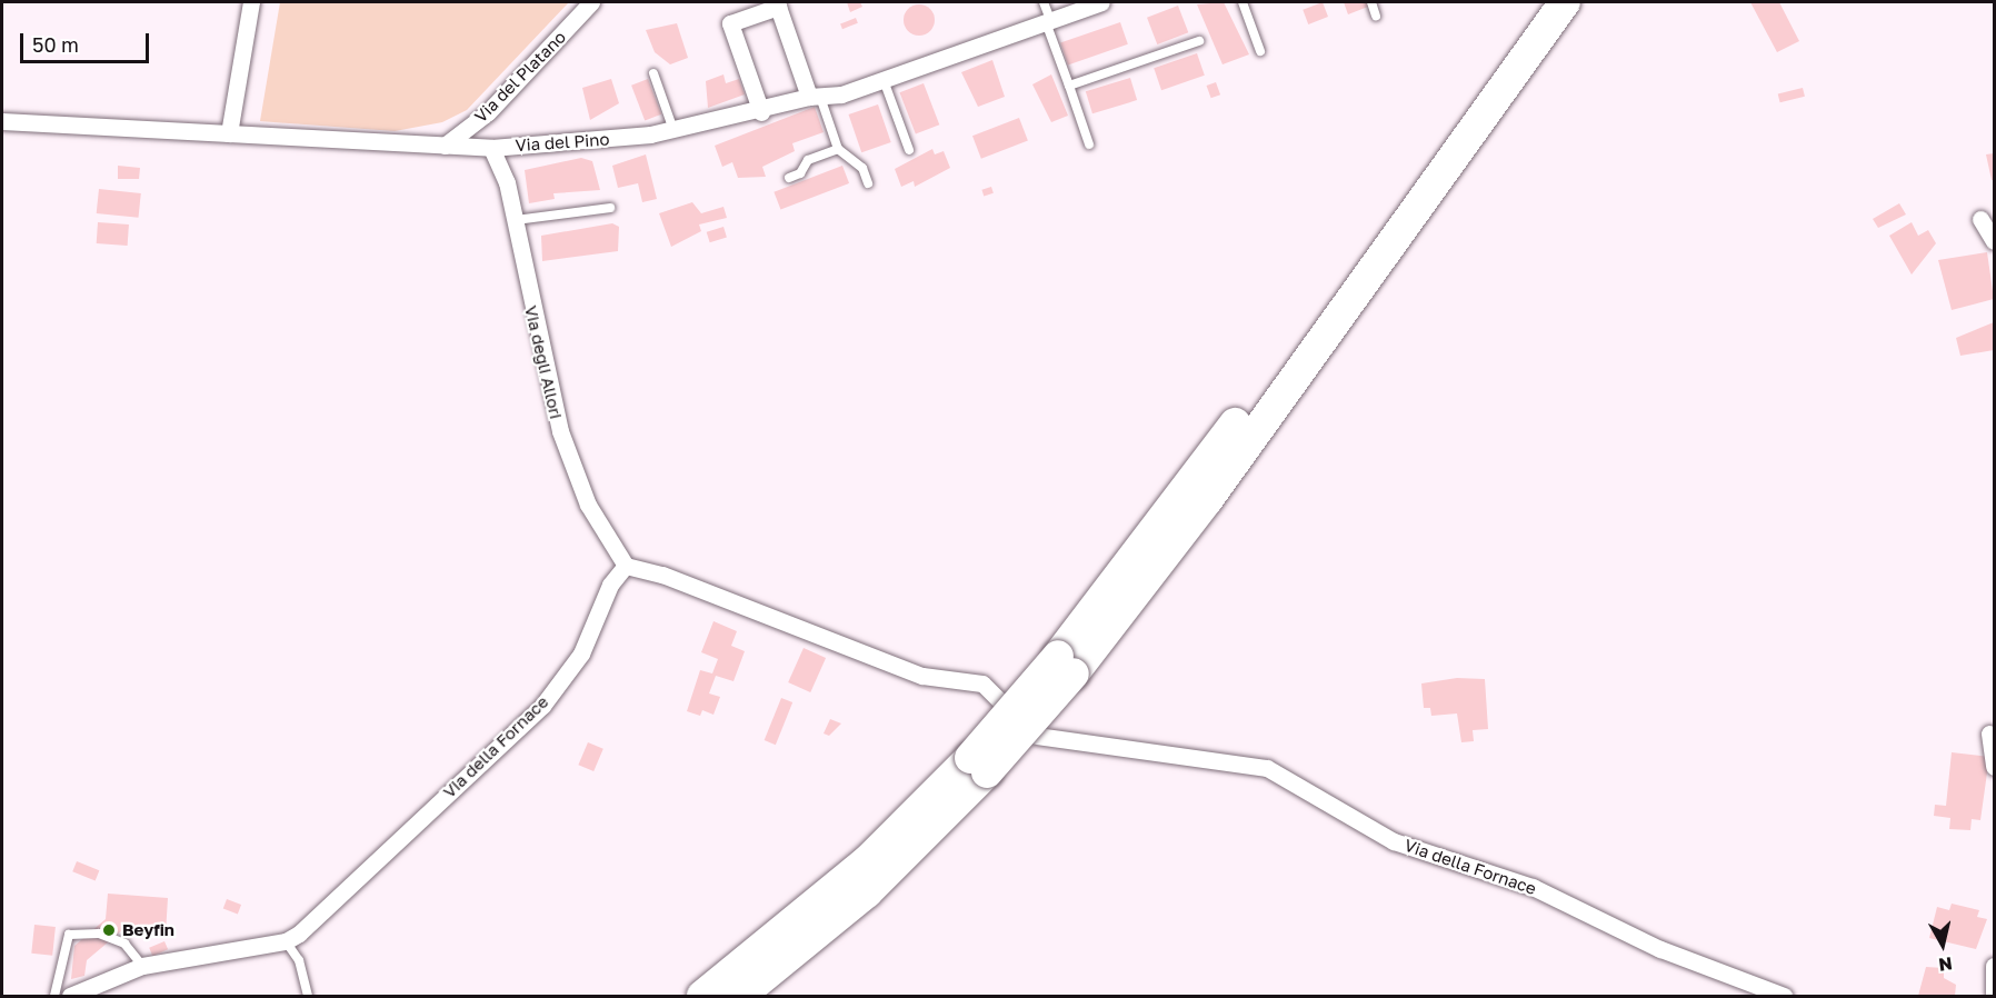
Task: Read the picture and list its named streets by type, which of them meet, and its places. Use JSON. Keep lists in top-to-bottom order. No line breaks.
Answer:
{"streets":{"street":["Via del Platano","Via del Pino","Via degli Allori","Via della Fornace"]},"crossings":[["Via del Platano","Via del Pino"],["Via del Pino","Via degli Allori"],["Via degli Allori","Via della Fornace"]],"places":["Beyfin"],"scale_bar":"50 m","north":"bottom"}
